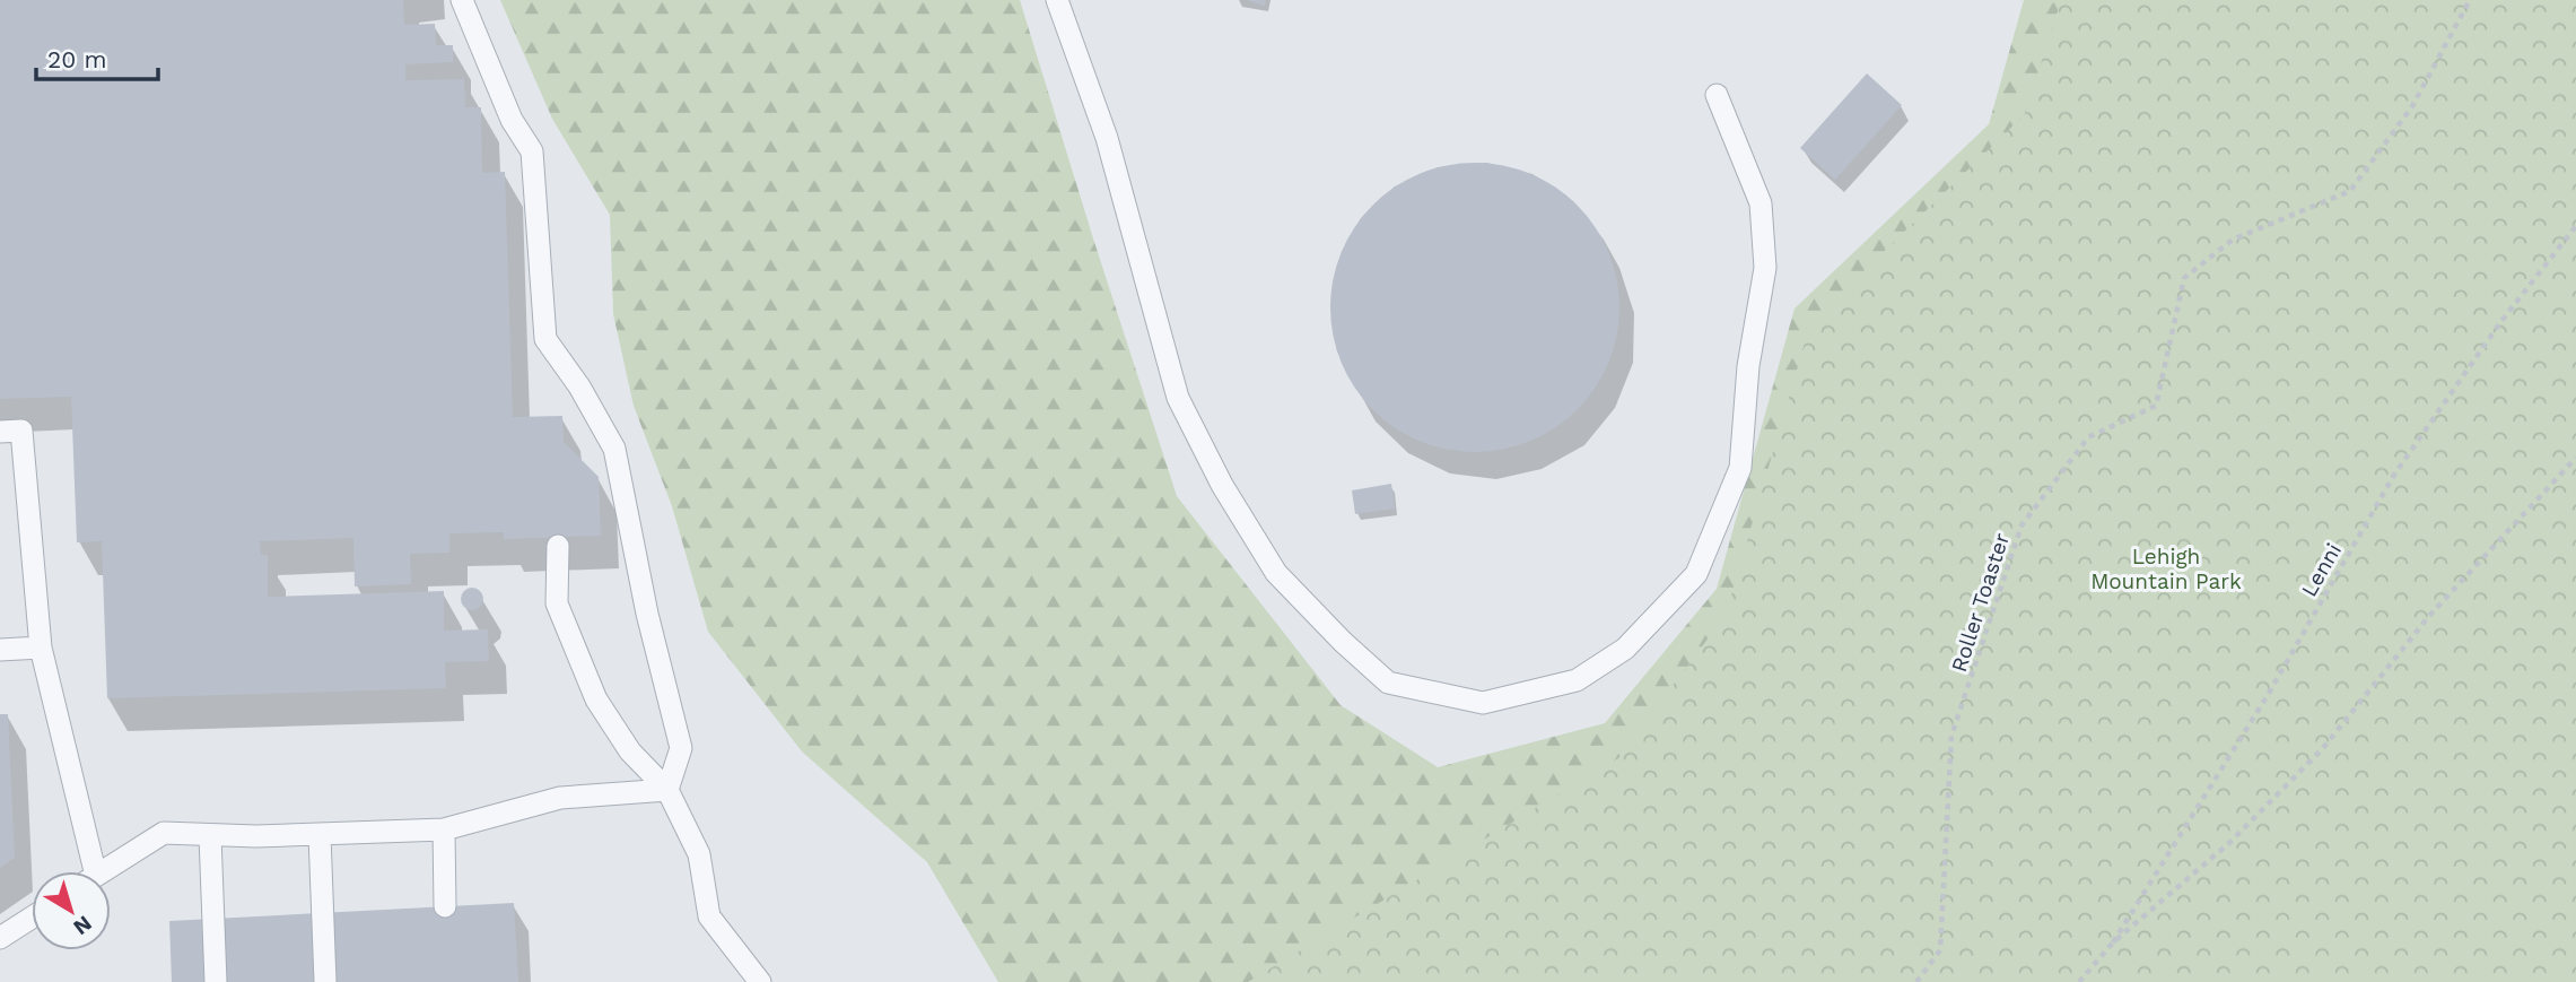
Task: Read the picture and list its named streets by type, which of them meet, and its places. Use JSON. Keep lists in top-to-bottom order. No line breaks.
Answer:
{"streets":{"path":["Lenni","Roller Toaster"]},"parks":["Lehigh Mountain Park"],"scale_bar":"20 m","north":"bottom right"}
